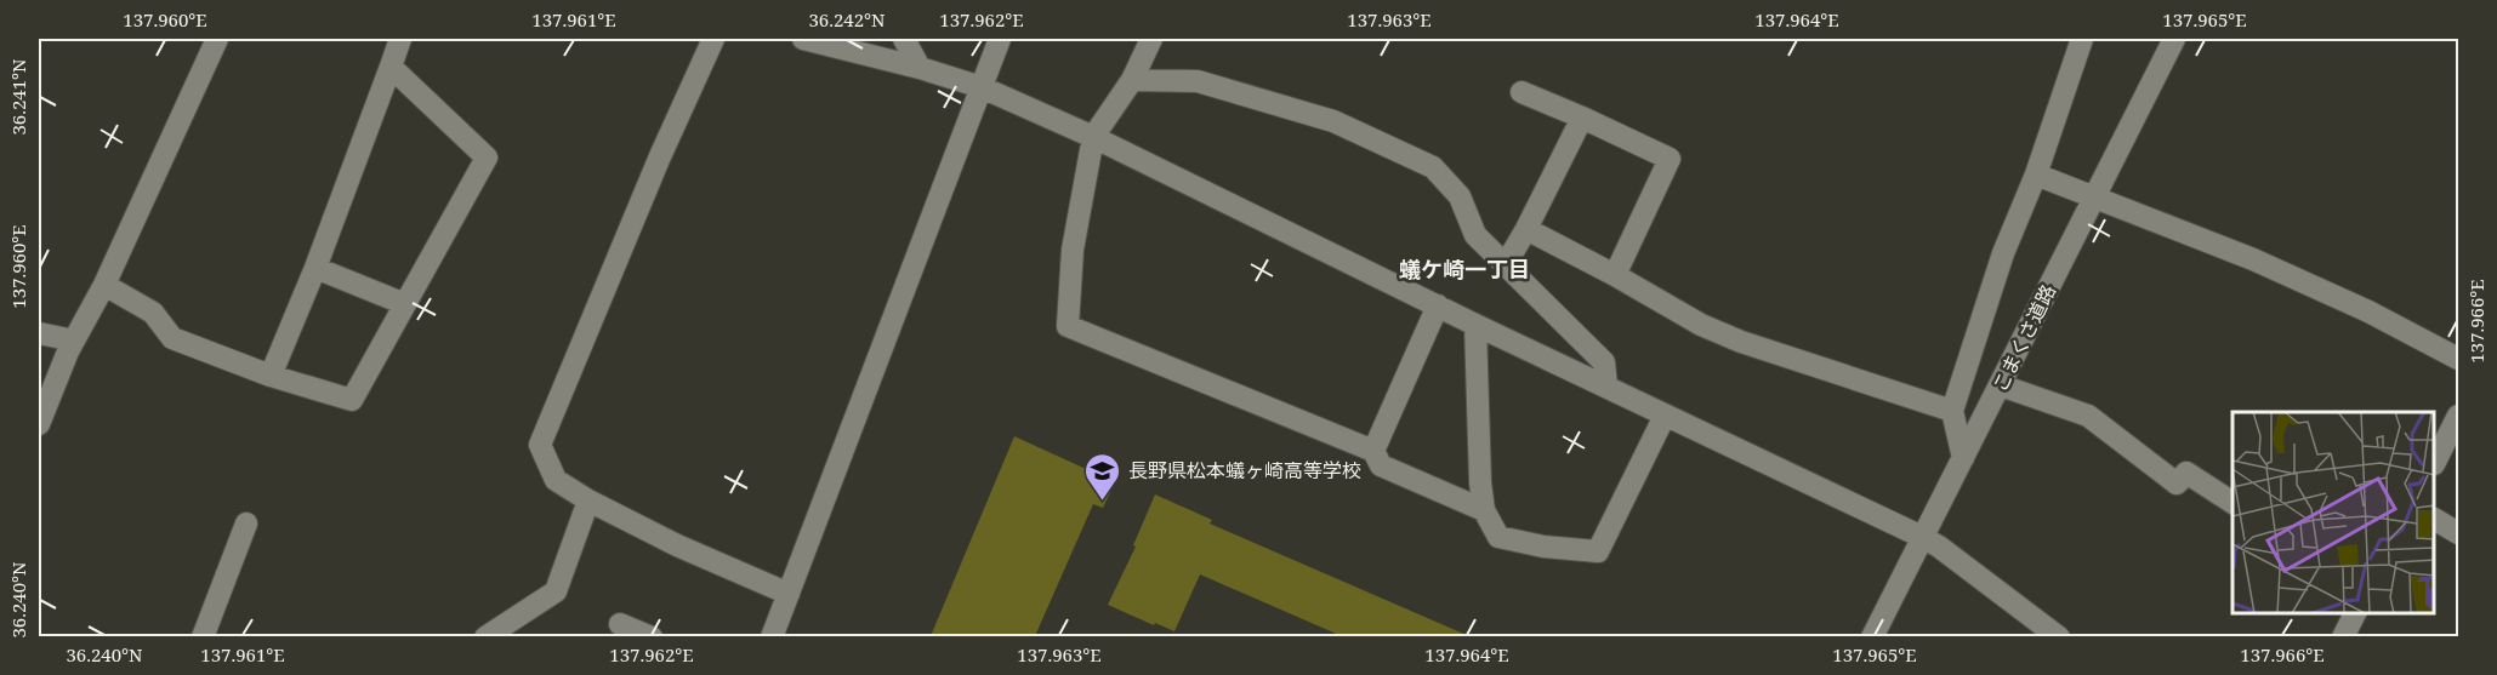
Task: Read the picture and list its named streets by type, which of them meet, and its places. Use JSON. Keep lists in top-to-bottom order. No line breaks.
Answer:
{"streets":{"street":["こまくさ道路"]},"districts":["蟻ケ崎一丁目"],"places":{"school or university":["長野県松本蟻ヶ崎高等学校"]},"coordinates":["137.960°E","137.961°E","36.242°N","137.962°E","137.963°E","137.964°E","137.965°E","36.241°N","137.966°E","36.240°N"]}
